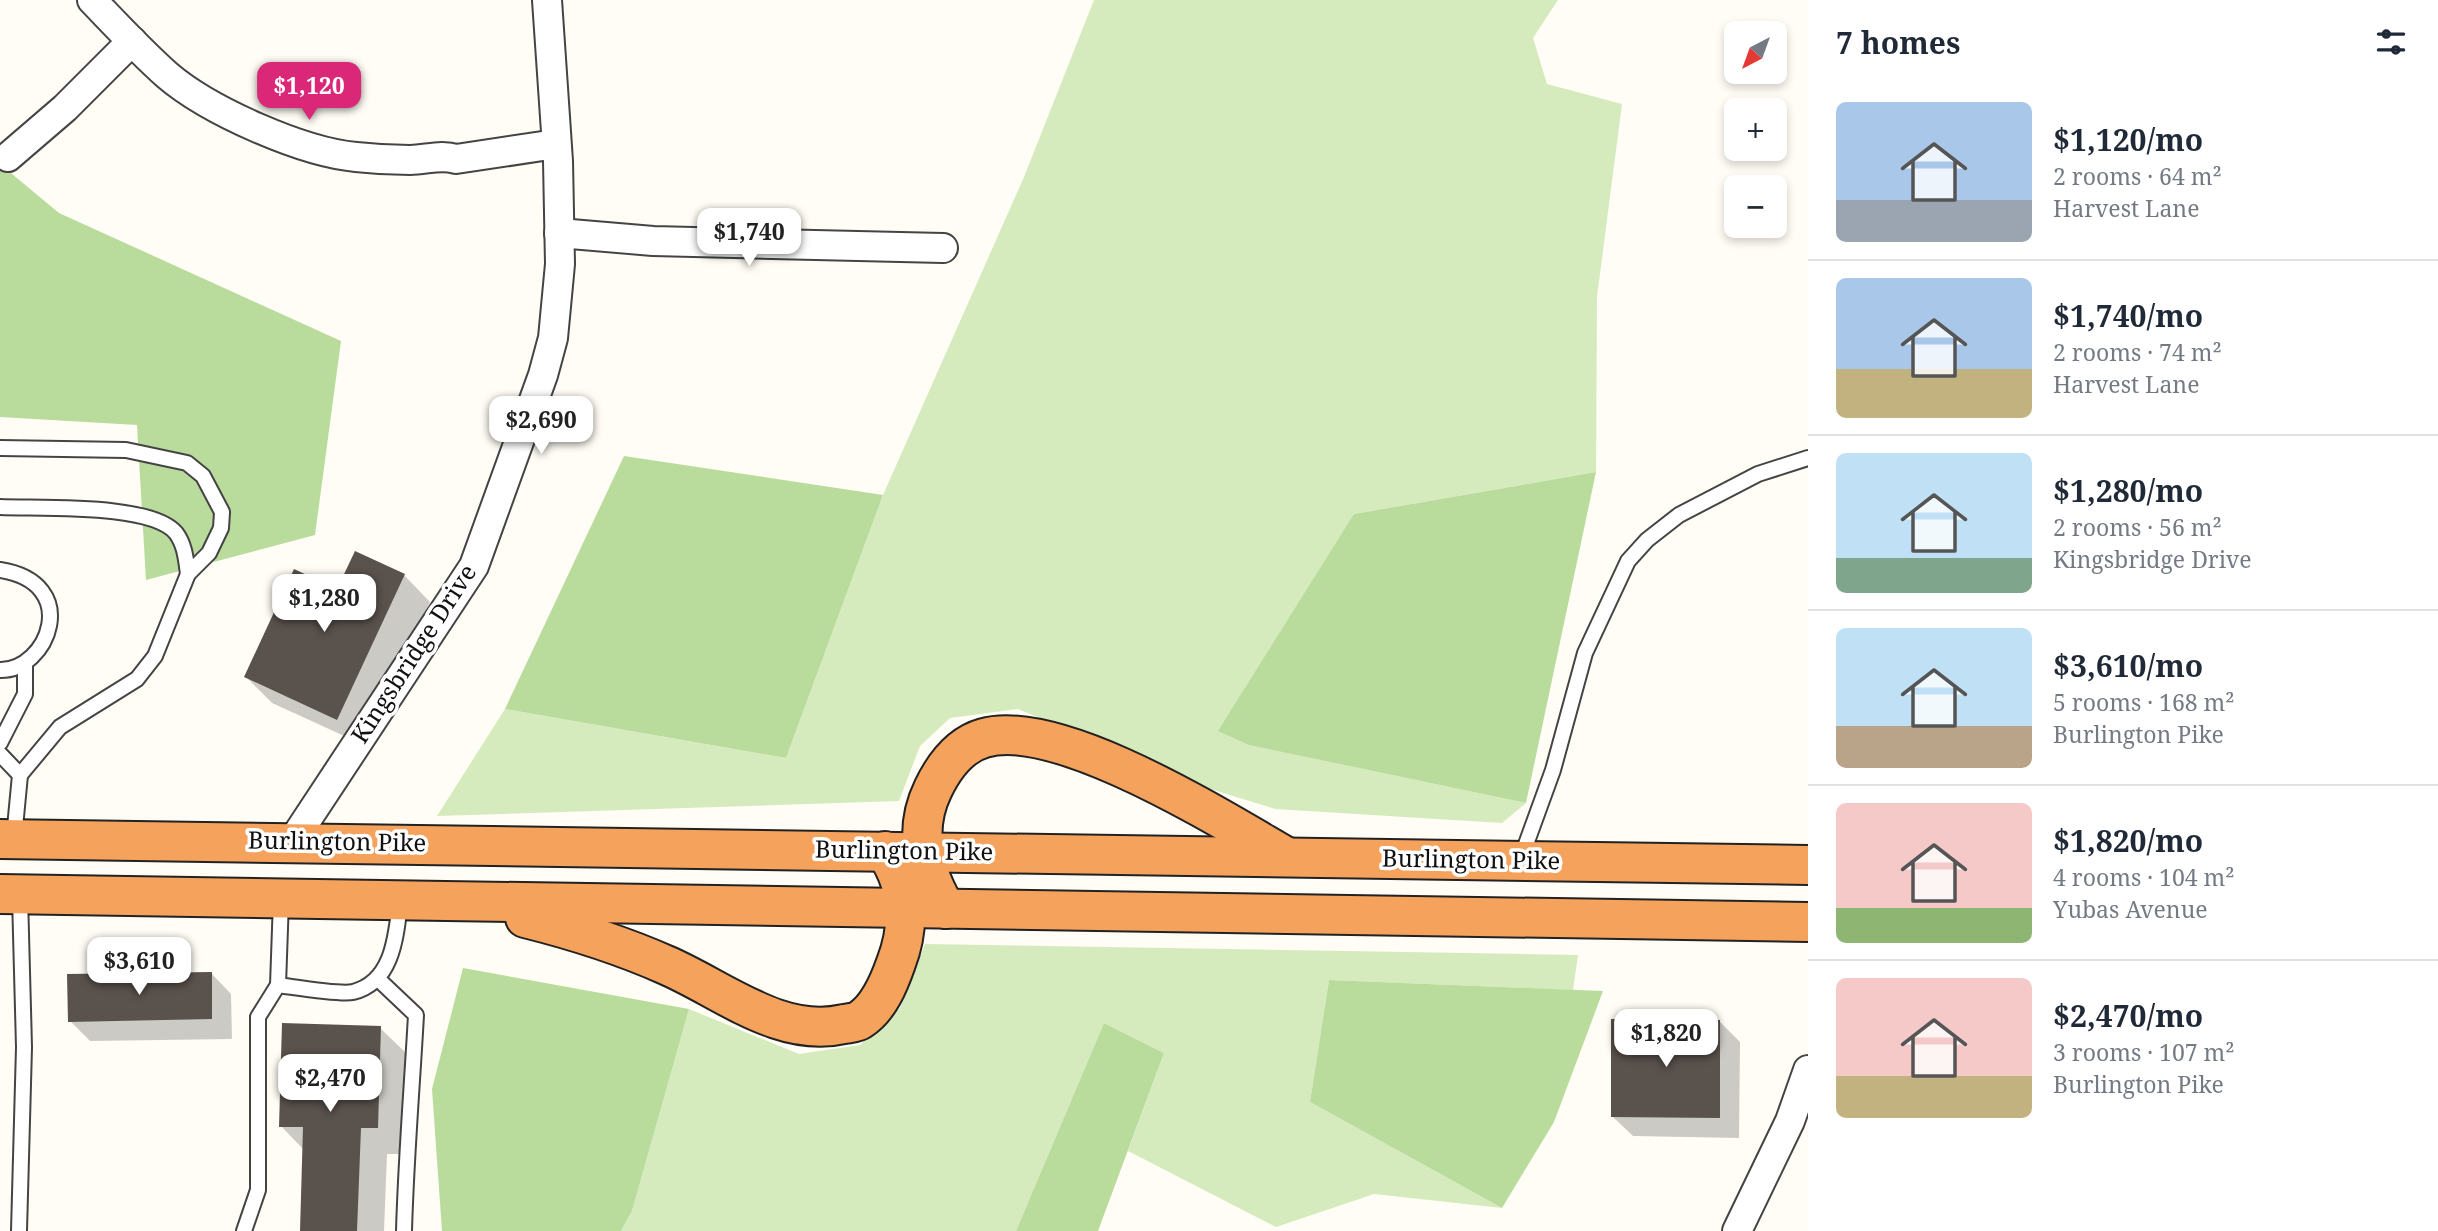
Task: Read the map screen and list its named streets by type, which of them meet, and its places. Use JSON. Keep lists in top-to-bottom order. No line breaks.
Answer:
{"streets":{"highway":["Burlington Pike"],"street":["Kingsbridge Drive"]},"crossings":[["Kingsbridge Drive","Burlington Pike"]],"north":"bottom left","page":{"heading":"7 homes","map_buttons":["+","−"],"price":["$1,120","$1,740","$2,690","$1,280","$3,610","$1,820","$2,470"],"list":[{"name":"$1,120/mo","note":"2 rooms · 64 m² · Harvest Lane"},{"name":"$1,740/mo","note":"2 rooms · 74 m² · Harvest Lane"},{"name":"$1,280/mo","note":"2 rooms · 56 m² · Kingsbridge Drive"},{"name":"$3,610/mo","note":"5 rooms · 168 m² · Burlington Pike"},{"name":"$1,820/mo","note":"4 rooms · 104 m² · Yubas Avenue"},{"name":"$2,470/mo","note":"3 rooms · 107 m² · Burlington Pike"}]}}
